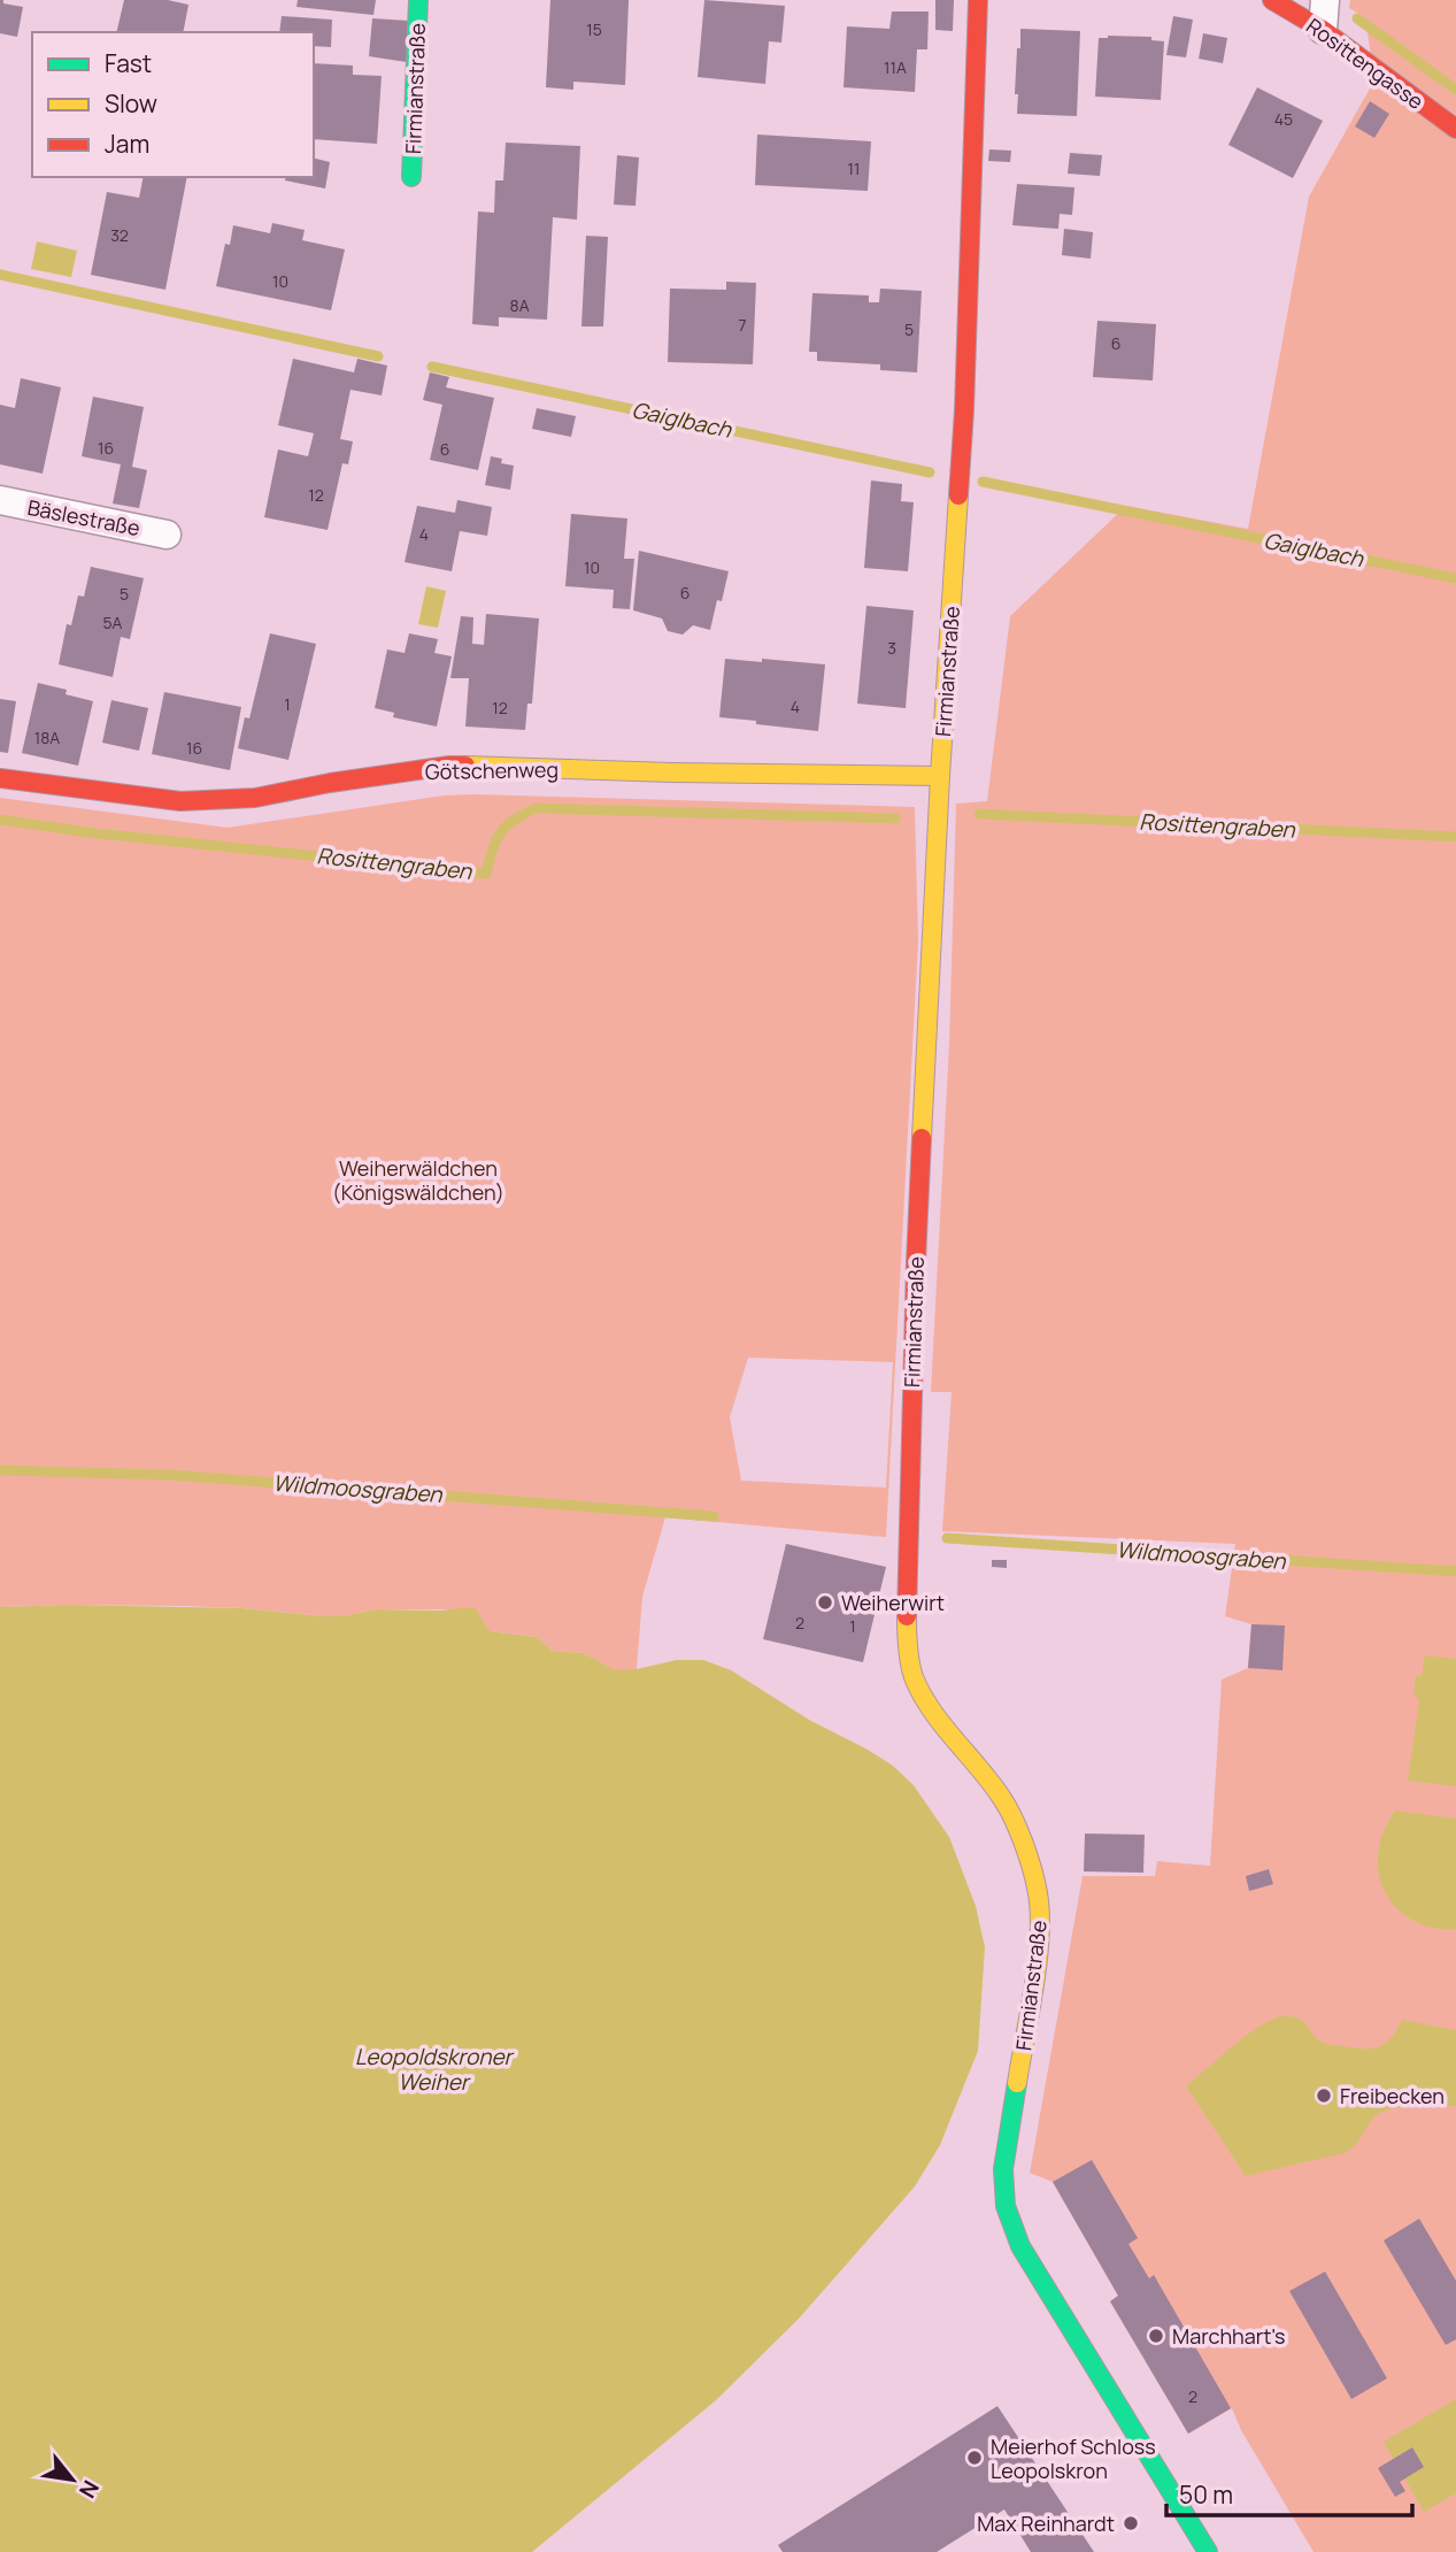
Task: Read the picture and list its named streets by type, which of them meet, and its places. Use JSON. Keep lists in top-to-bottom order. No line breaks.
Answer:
{"streets":{"street":["Rosittengasse","Firmianstraße","Bäslestraße","Götschenweg"]},"crossings":[["Firmianstraße","Götschenweg"]],"water":["Gaiglbach","Rosittengraben","Wildmoosgraben","Leopoldskroner Weiher"],"parks":["Weiherwäldchen (Königswäldchen)"],"places":["Weiherwirt","Freibecken","Marchhart's","Meierhof Schloss Leopolskron","Max Reinhardt"],"house_numbers":["15","11A","45","11","32","10","8A","7","5","6","16","6","12","4","10","6","5","5A","3","1","4","12","18A","16","2","1","2"],"legend":["Fast","Slow","Jam"],"scale_bar":"50 m","north":"bottom right"}
